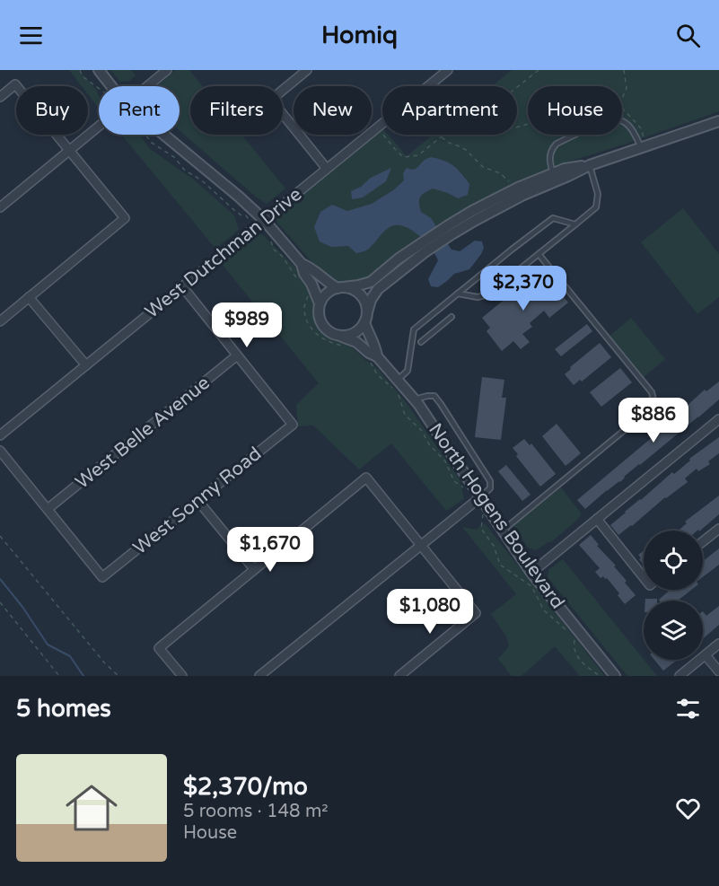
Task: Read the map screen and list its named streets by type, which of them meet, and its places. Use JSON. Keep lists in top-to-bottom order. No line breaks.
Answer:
{"streets":{"street":["West Dutchman Drive","West Belle Avenue","West Sonny Road","North Hogens Boulevard"]},"crossings":[["West Belle Avenue","West Sonny Road"]],"page":{"header":"Homiq","chip":["Buy","Rent","Filters","New","Apartment","House"],"price":["$2,370","$989","$886","$1,670","$1,080"],"heading":"5 homes","list":[{"name":"$2,370/mo","note":"5 rooms · 148 m² · House"}]}}
